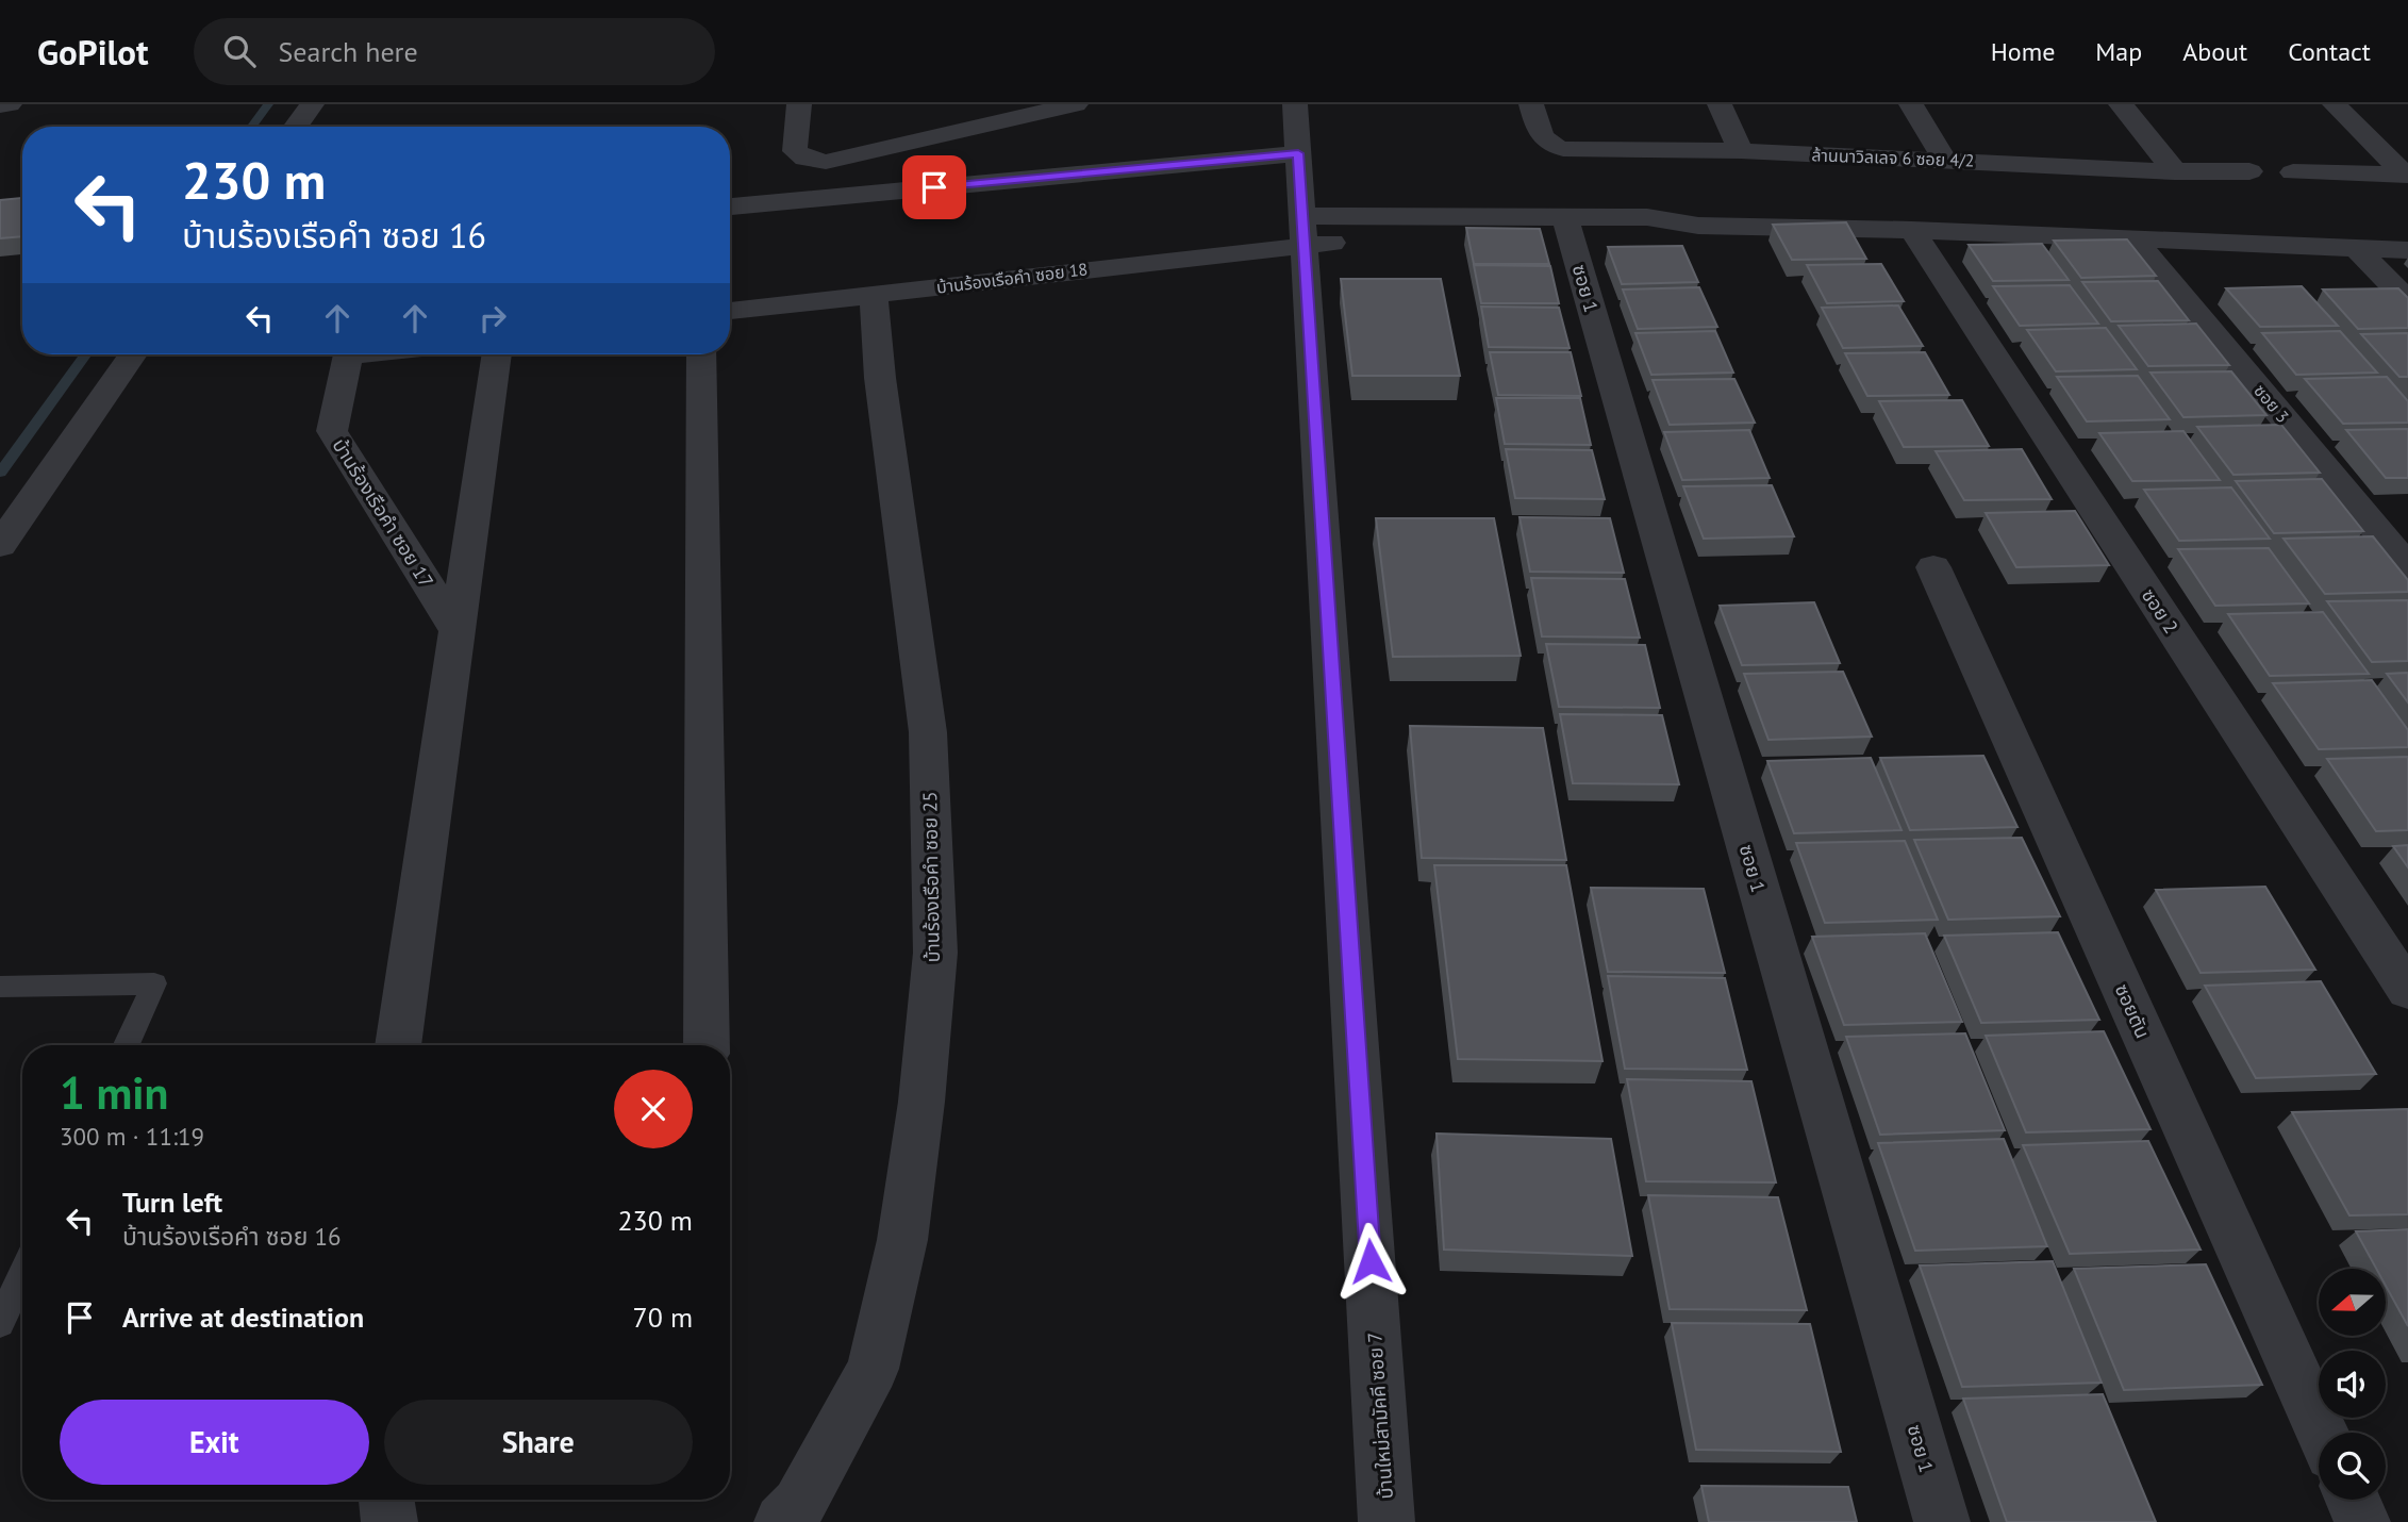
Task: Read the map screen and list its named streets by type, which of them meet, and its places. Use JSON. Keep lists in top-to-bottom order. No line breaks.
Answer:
{"streets":{"street":["ล้านนาวิลเลจ 6 ซอย 4/2","บ้านร้องเรือคำ ซอย 18","ซอย 1","ซอย 3","บ้านร้องเรือคำ ซอย 17","ซอย 2","บ้านร้องเรือคำ ซอย 25","ซอยตัน","บ้านใหม่สามัคคี ซอย 7"]},"crossings":[["บ้านร้องเรือคำ ซอย 18","ซอย 1"],["บ้านร้องเรือคำ ซอย 18","ซอย 3"],["บ้านร้องเรือคำ ซอย 18","ซอย 2"],["บ้านร้องเรือคำ ซอย 18","บ้านร้องเรือคำ ซอย 25"],["บ้านร้องเรือคำ ซอย 18","บ้านใหม่สามัคคี ซอย 7"]],"north":"left","page":{"header":"GoPilot","search":"Search here","nav":["Home","Map","About","Contact"],"turn":["230 m","บ้านร้องเรือคำ ซอย 16"],"heading":["1 min","300 m · 11:19"],"list":[{"name":"Turn left","note":"บ้านร้องเรือคำ ซอย 16","value":"230 m"},{"name":"Arrive at destination","value":"70 m"}],"buttons":["Exit","Share"]}}
